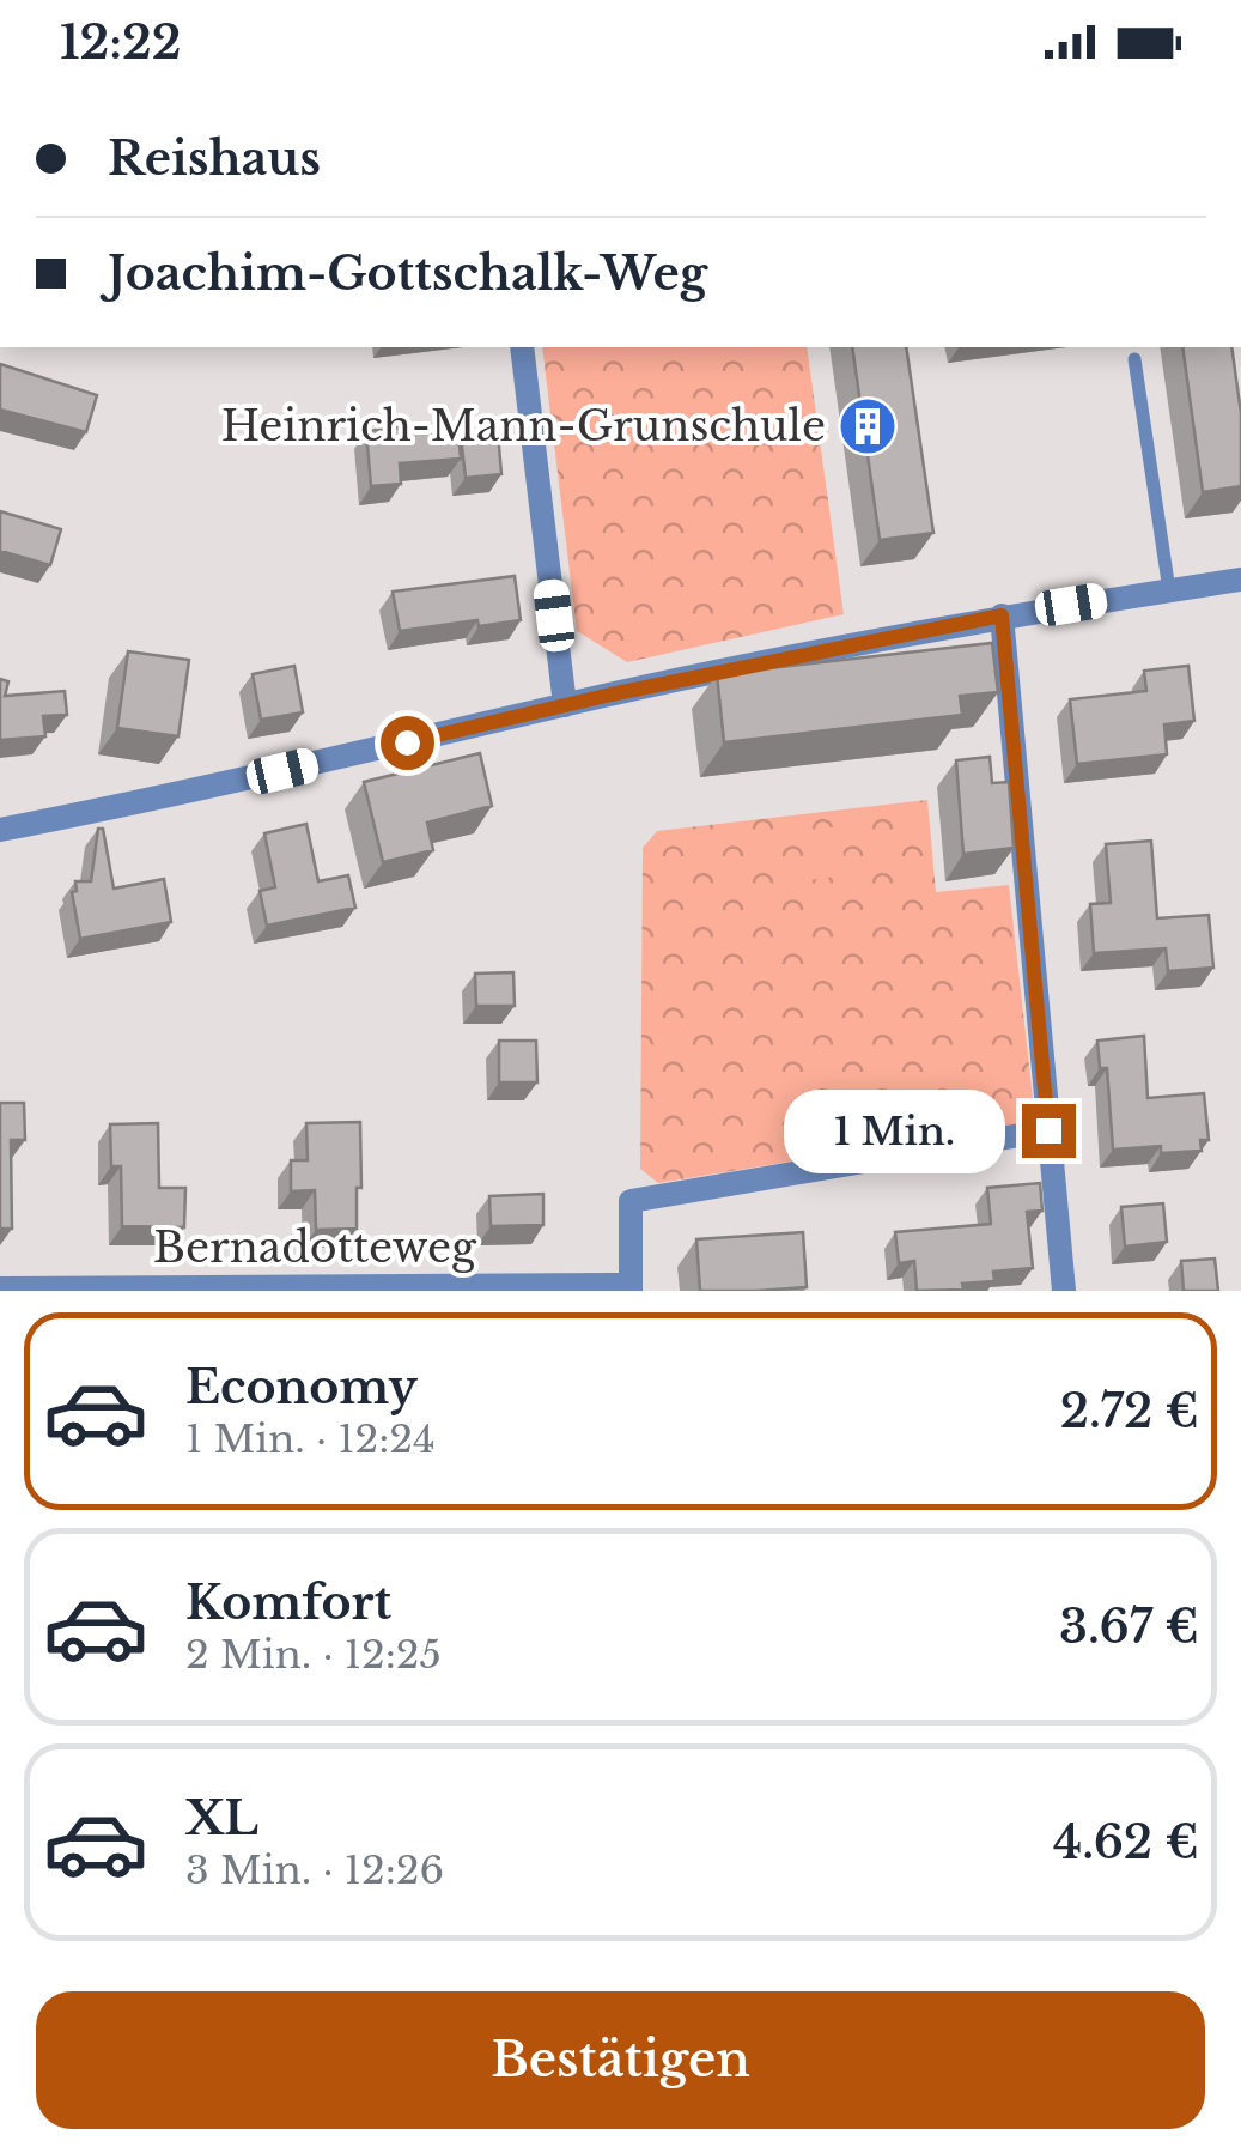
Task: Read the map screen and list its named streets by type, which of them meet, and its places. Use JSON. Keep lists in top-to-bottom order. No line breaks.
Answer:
{"streets":{"street":["Bernadotteweg"]},"places":{"building":["Heinrich-Mann-Grunschule"]},"page":{"status":"12:22","banner":["Reishaus","Joachim-Gottschalk-Weg"],"bubble":"1 Min.","list":[{"name":"Economy","note":"1 Min. · 12:24","value":"2.72 €"},{"name":"Komfort","note":"2 Min. · 12:25","value":"3.67 €"},{"name":"XL","note":"3 Min. · 12:26","value":"4.62 €"}],"buttons":"Bestätigen"}}
